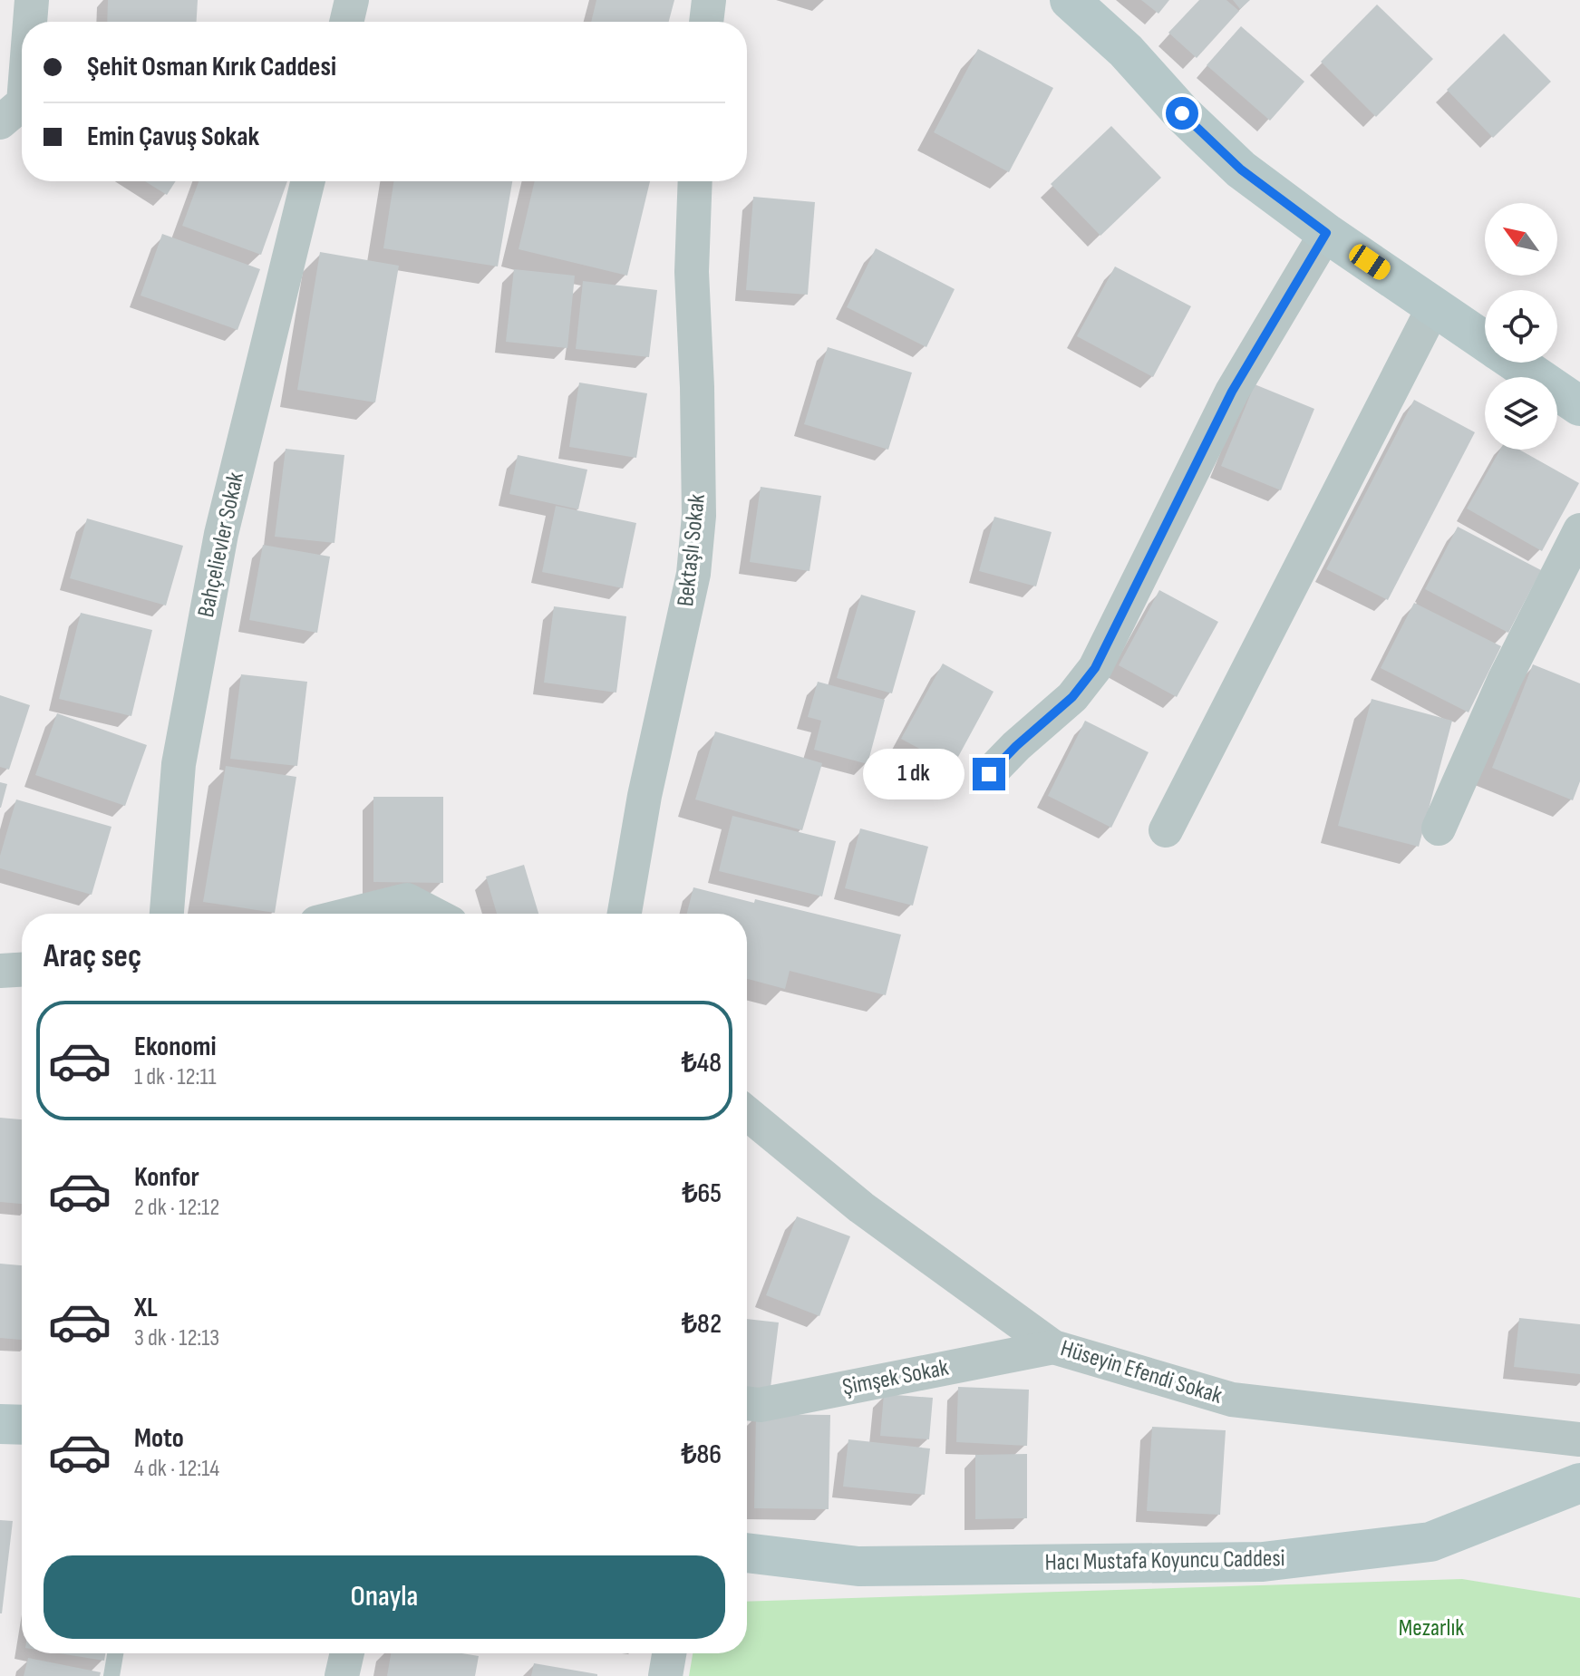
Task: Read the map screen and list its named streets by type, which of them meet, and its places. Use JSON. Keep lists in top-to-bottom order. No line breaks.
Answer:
{"streets":{"street":["Bahçelievler Sokak","Bektaşlı Sokak","Hüseyin Efendi Sokak","Şimşek Sokak","Hacı Mustafa Koyuncu Caddesi"]},"crossings":[["Hüseyin Efendi Sokak","Şimşek Sokak"]],"parks":["Mezarlık"],"north":"top left","page":{"banner":["Şehit Osman Kırık Caddesi","Emin Çavuş Sokak"],"bubble":"1 dk","heading":"Araç seç","list":[{"name":"Ekonomi","note":"1 dk · 12:11","value":"₺48"},{"name":"Konfor","note":"2 dk · 12:12","value":"₺65"},{"name":"XL","note":"3 dk · 12:13","value":"₺82"},{"name":"Moto","note":"4 dk · 12:14","value":"₺86"}],"buttons":"Onayla"}}
